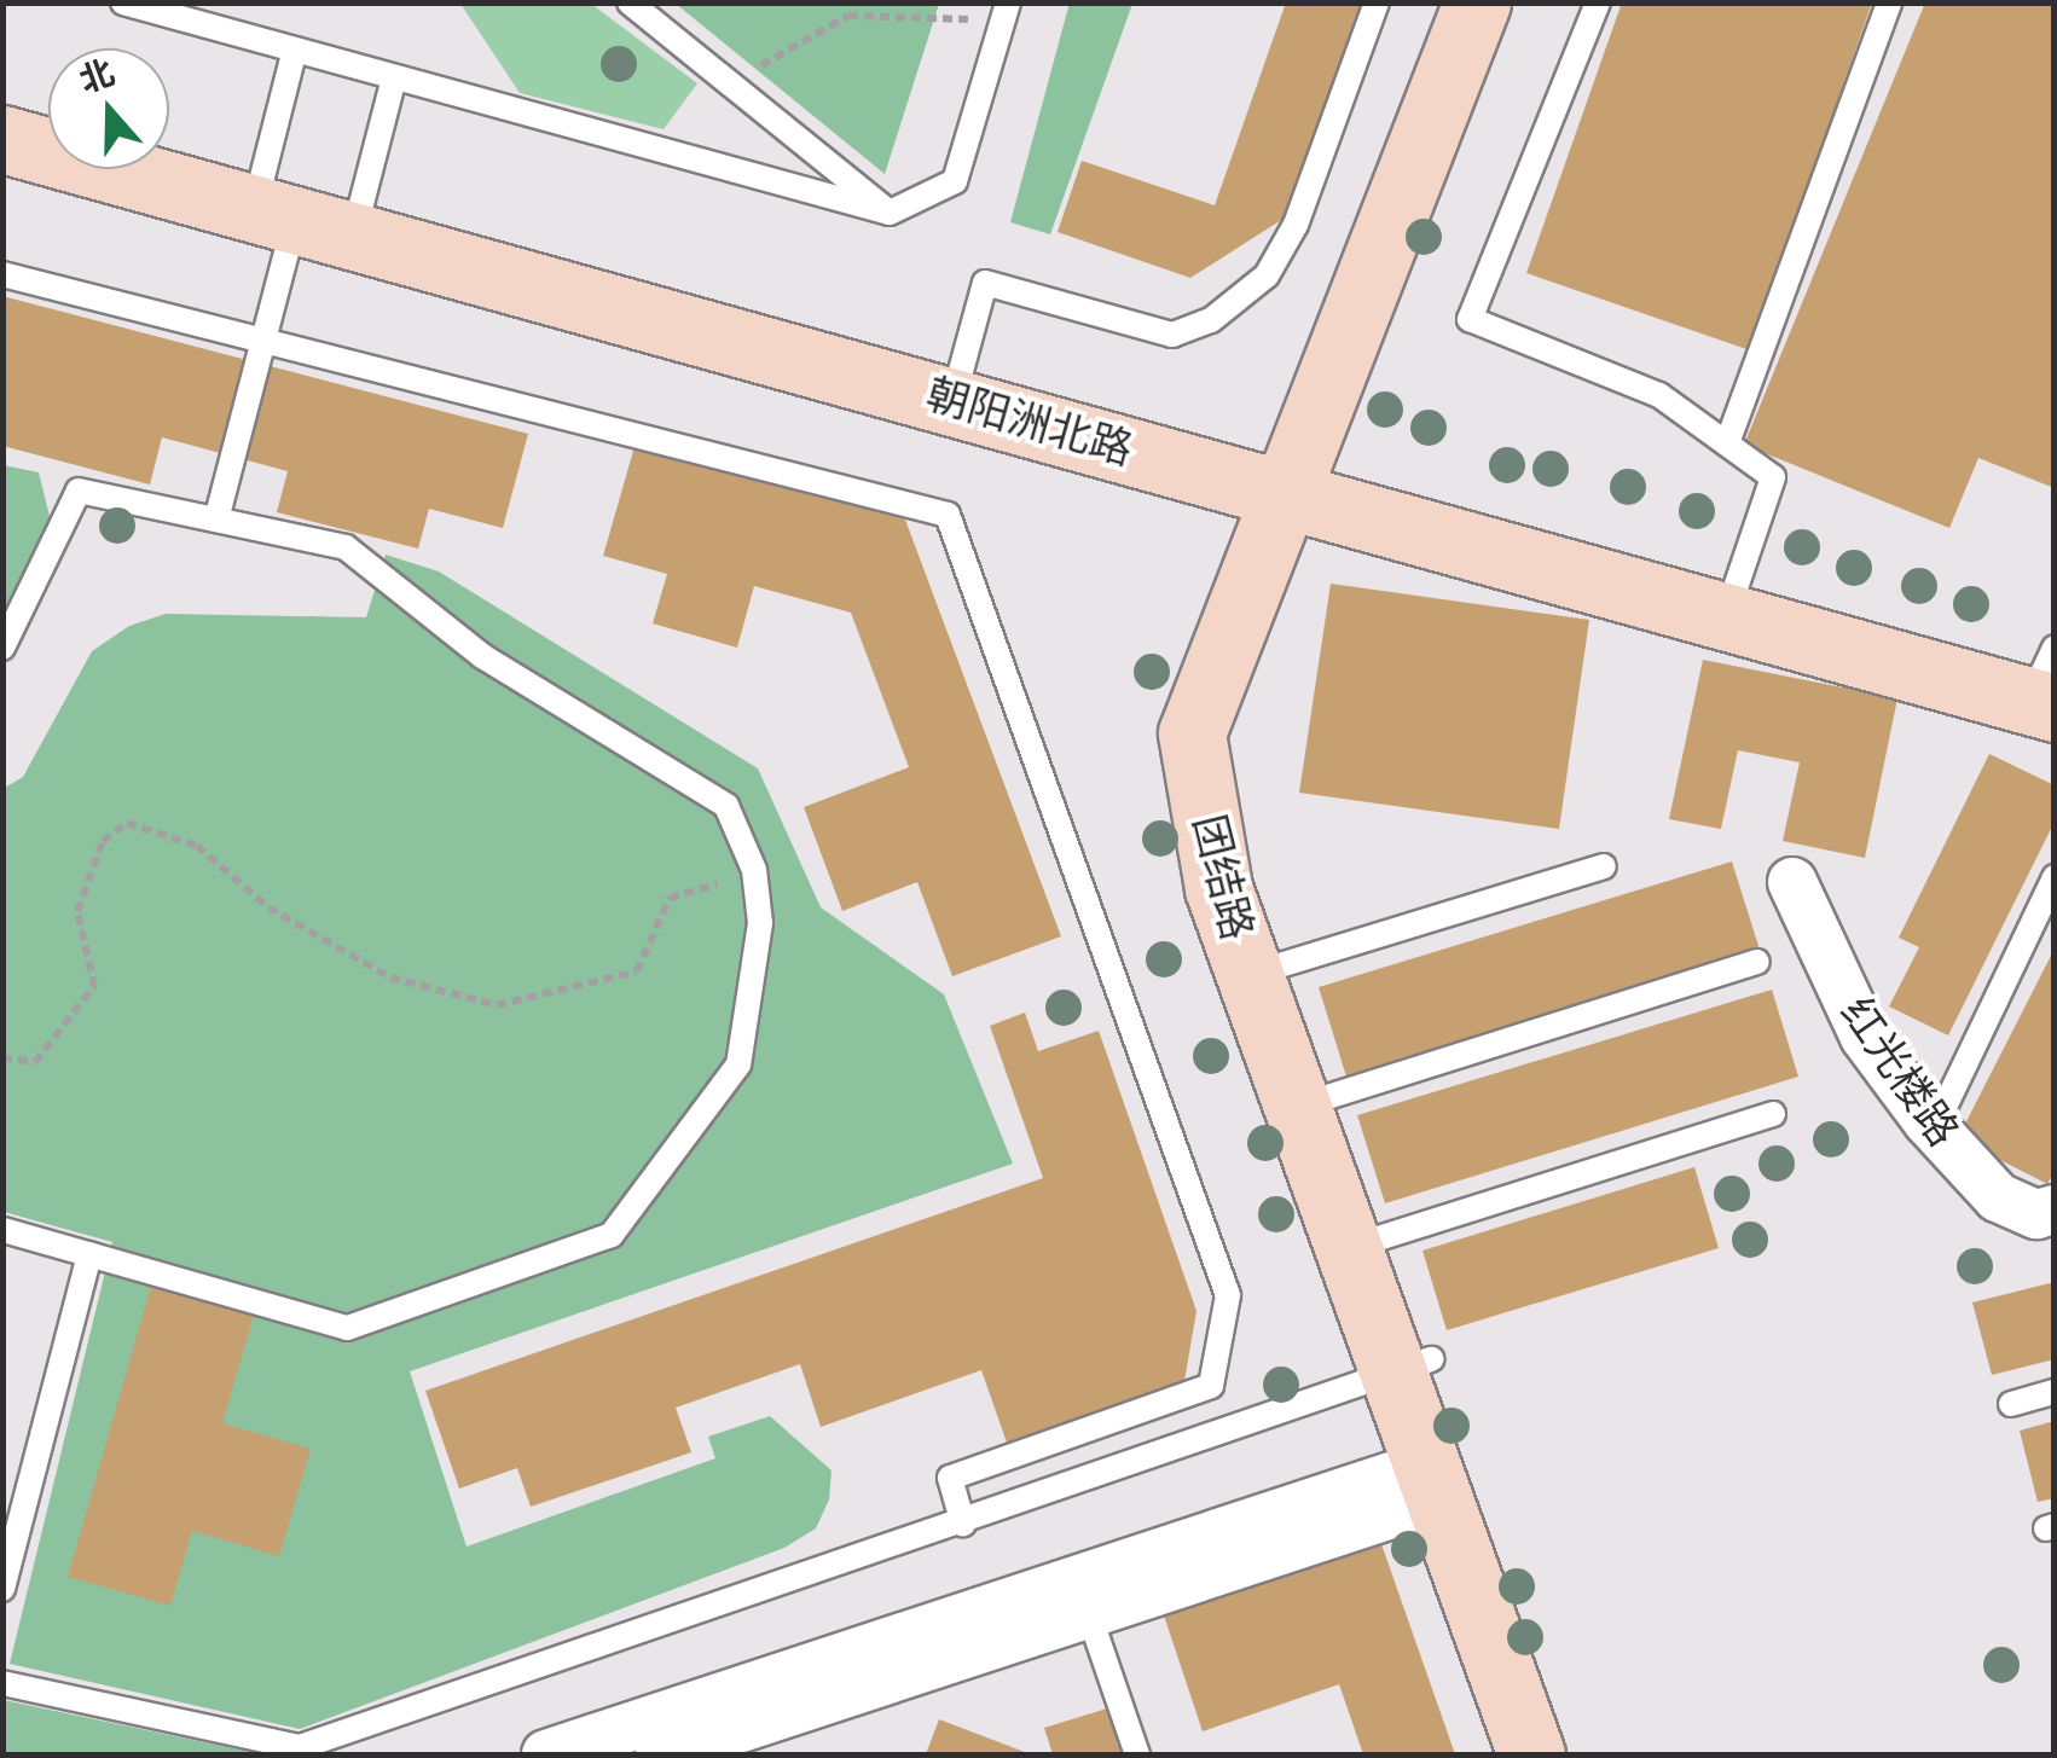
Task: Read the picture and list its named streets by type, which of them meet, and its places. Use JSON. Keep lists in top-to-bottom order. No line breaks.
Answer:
{"streets":{"main road":["朝阳洲北路","团结路"],"street":["红光楼路"]},"crossings":[["朝阳洲北路","团结路"]],"north":"top"}
